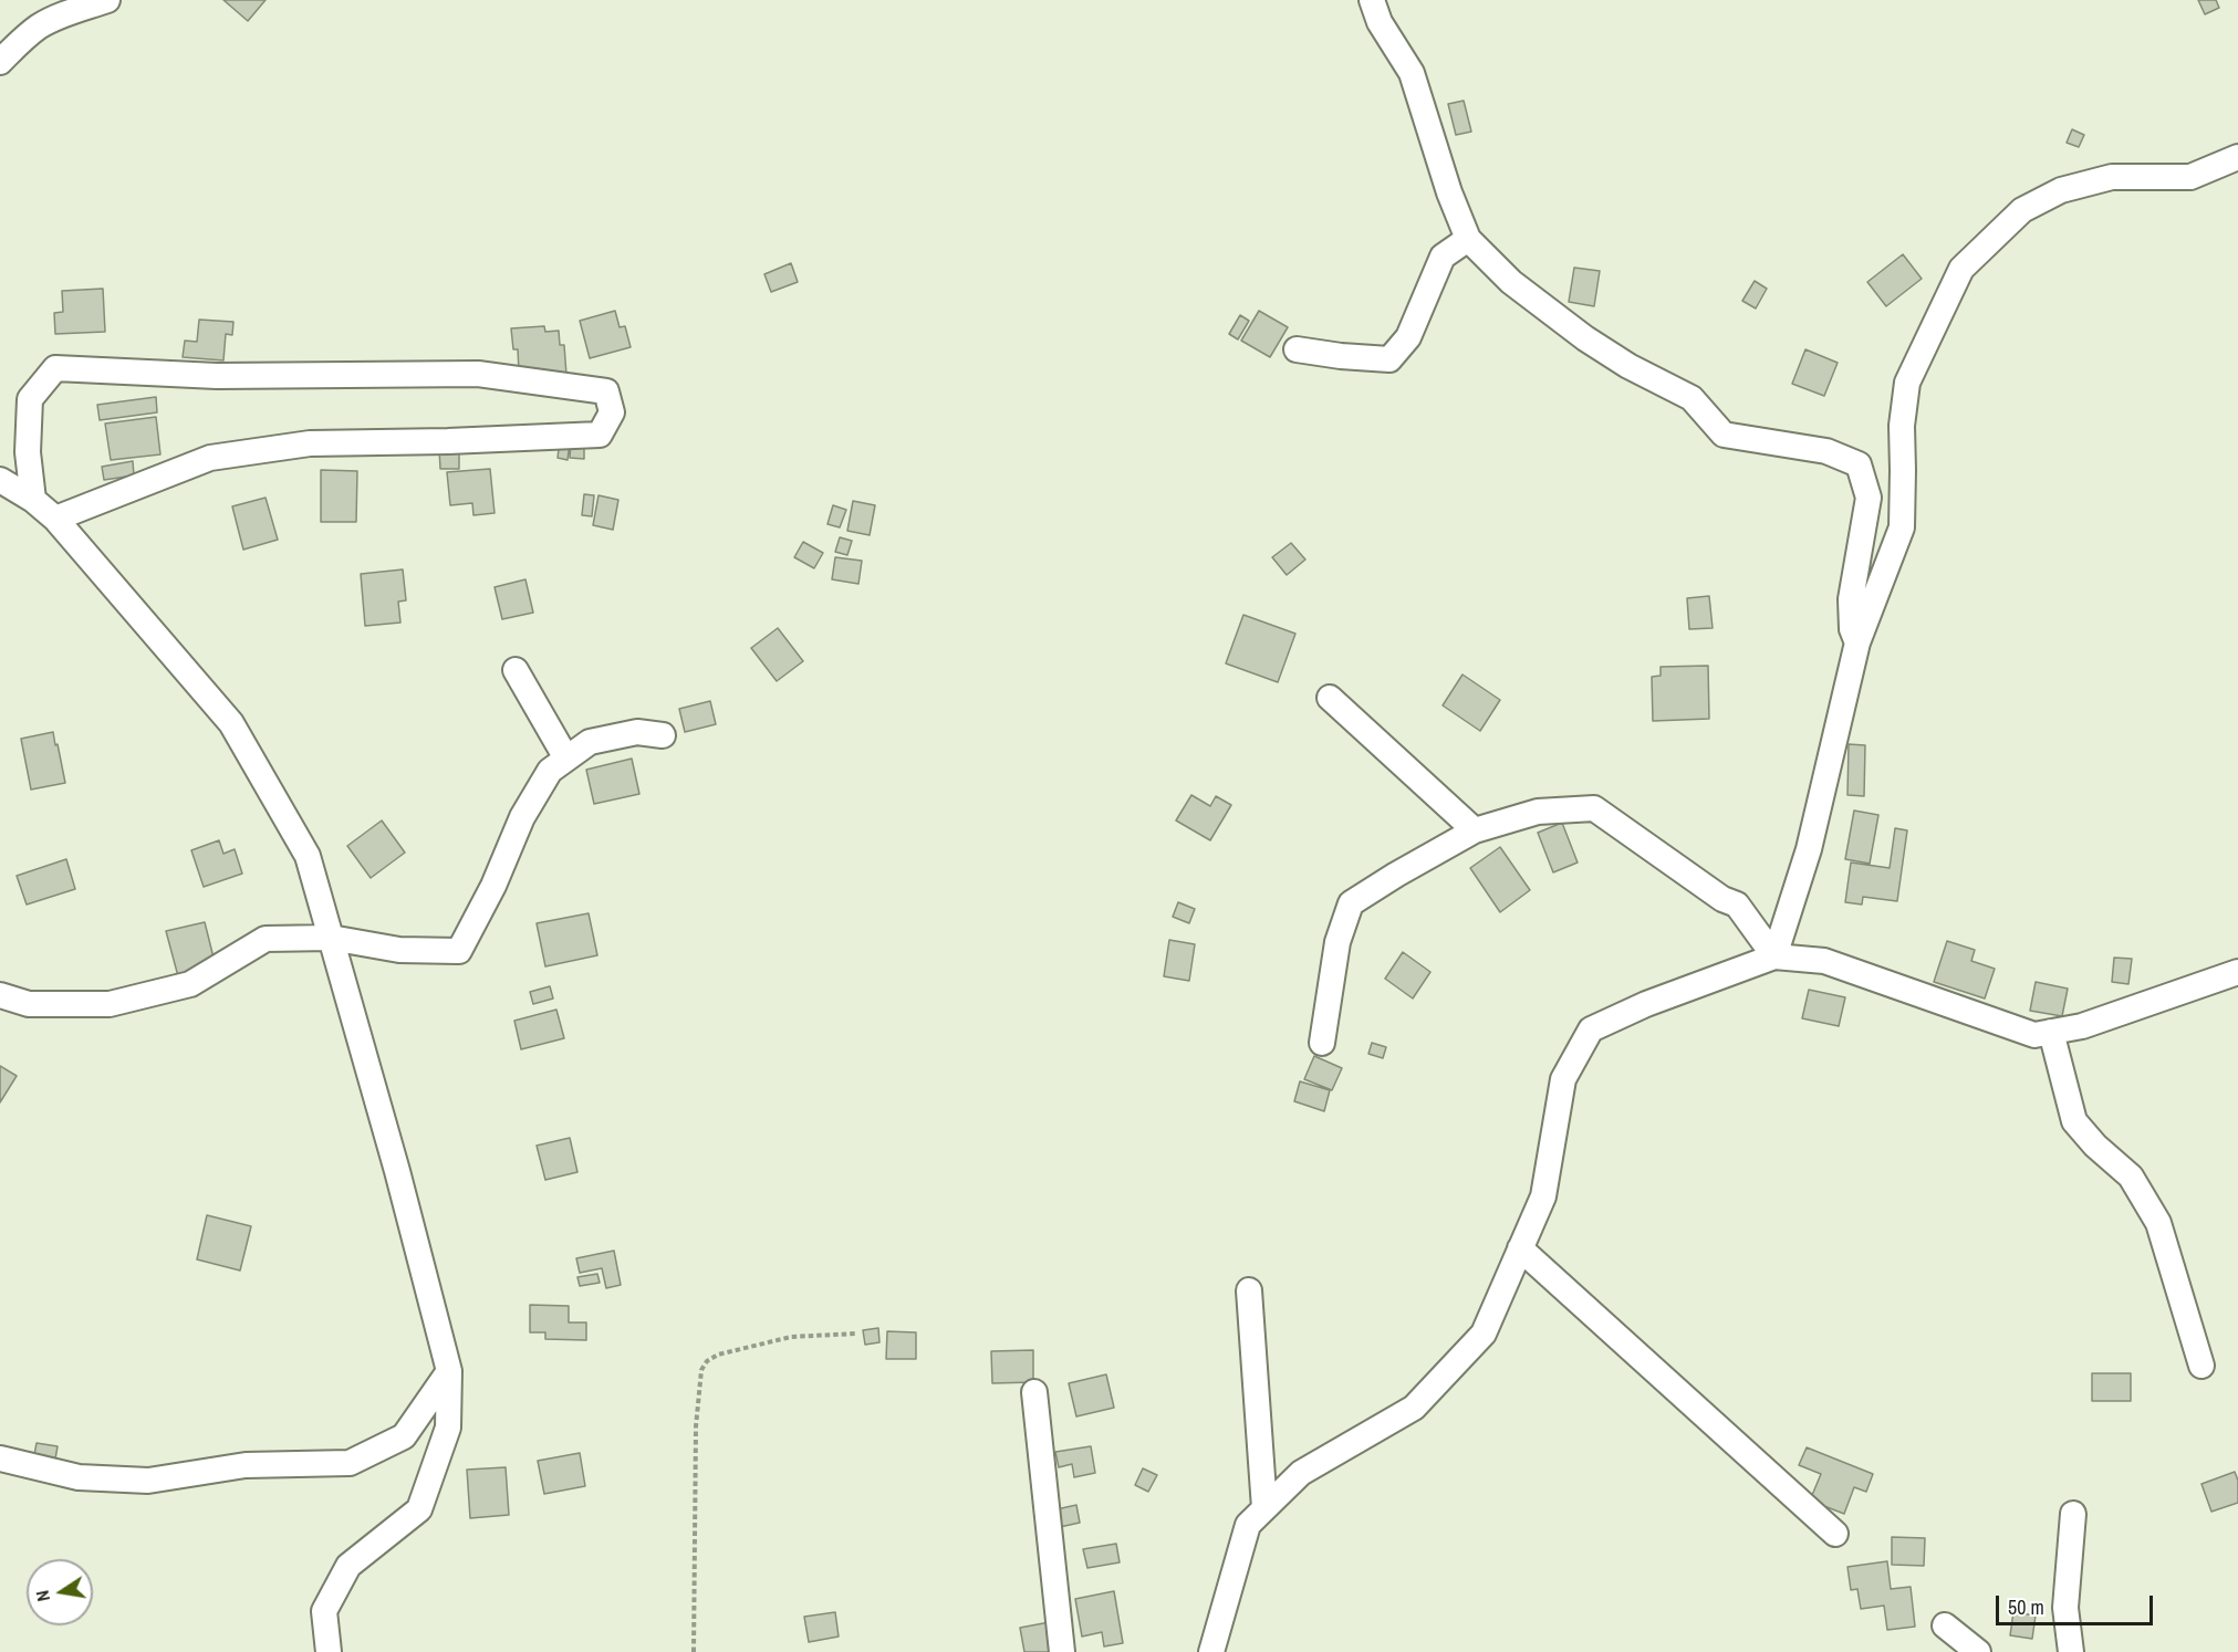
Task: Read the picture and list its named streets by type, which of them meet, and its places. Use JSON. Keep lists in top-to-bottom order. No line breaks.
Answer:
{"scale_bar":"50 m","north":"left"}
